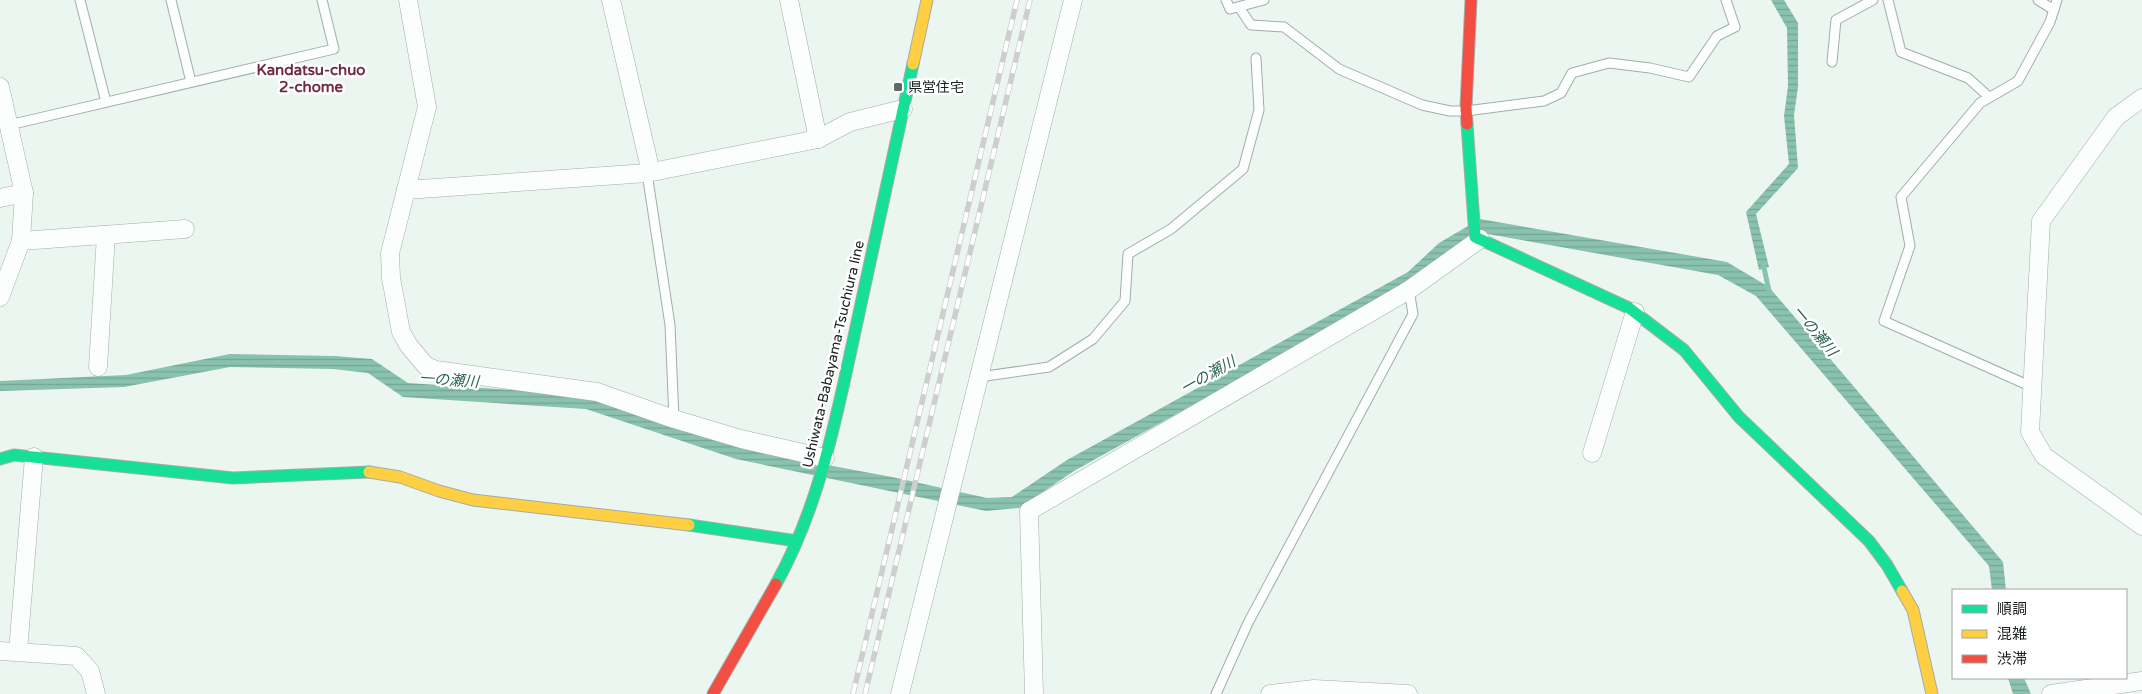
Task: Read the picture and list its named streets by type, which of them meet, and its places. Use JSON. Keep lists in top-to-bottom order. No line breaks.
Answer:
{"streets":{"street":["Ushiwata-Babayama-Tsuchiura line"]},"districts":["Kandatsu-chuo 2-chome"],"water":["一の瀬川"],"places":{"transit":["県営住宅"]},"legend":["順調","混雑","渋滞"]}
